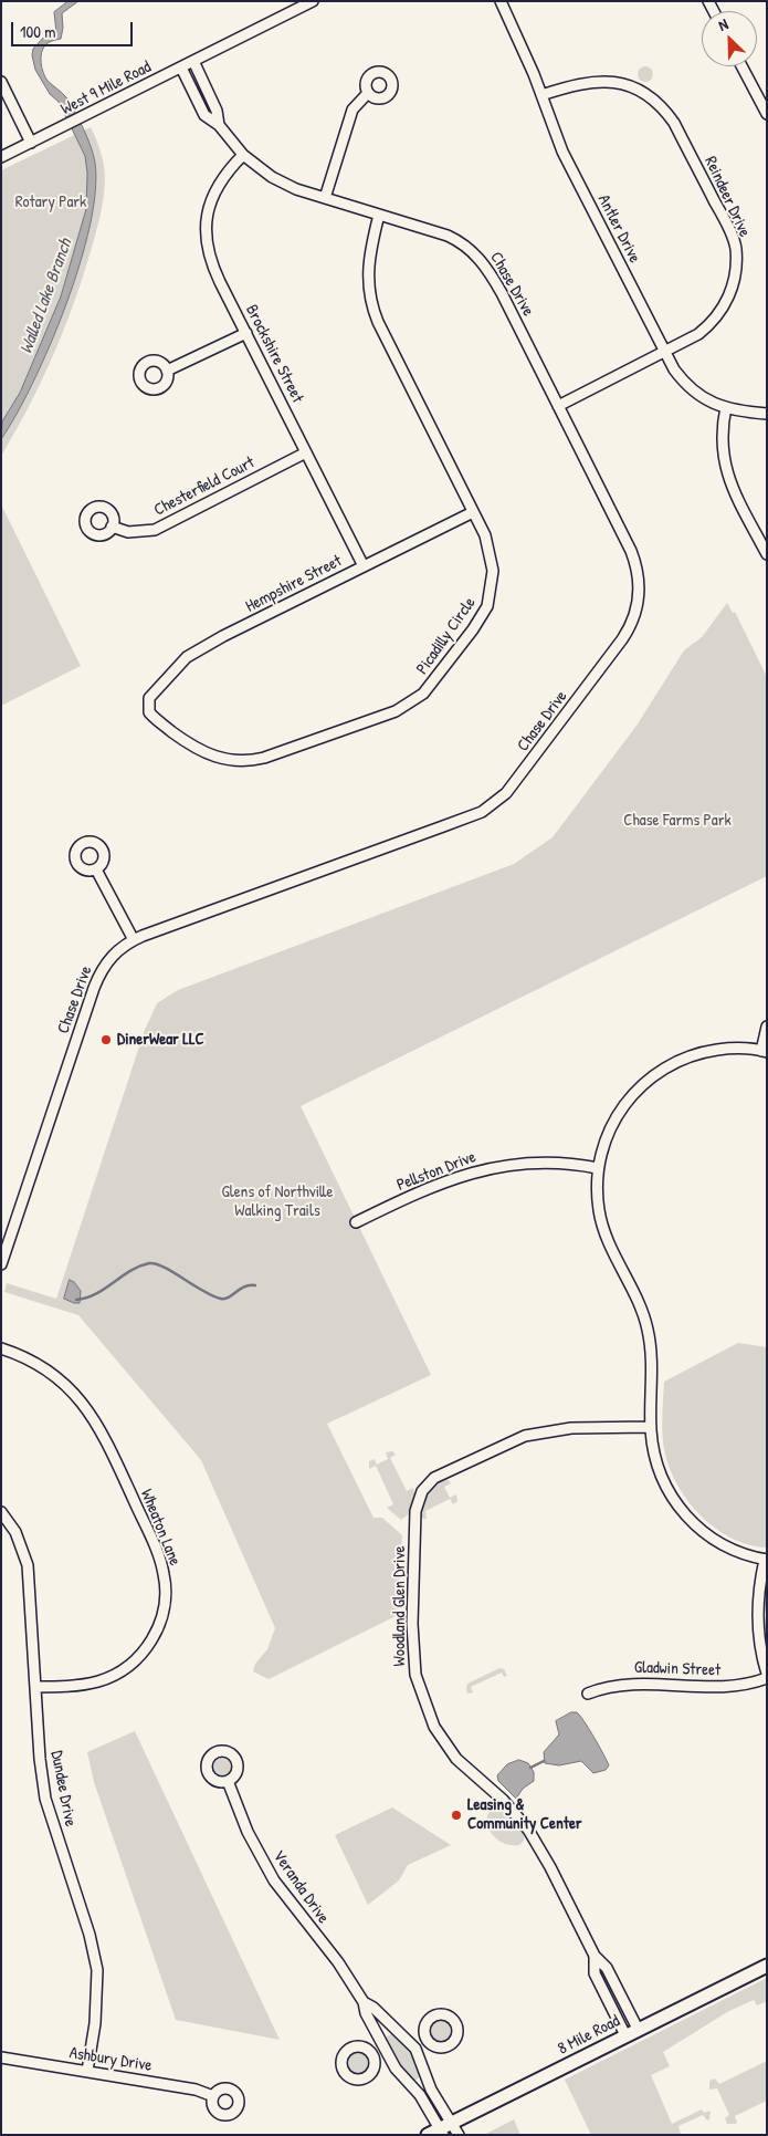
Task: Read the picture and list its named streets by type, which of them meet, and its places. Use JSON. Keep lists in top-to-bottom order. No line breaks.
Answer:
{"streets":{"main road":["8 Mile Road"],"street":["West 9 Mile Road","Reindeer Drive","Antler Drive","Chase Drive","Brockshire Street","Chesterfield Court","Hempshire Street","Picadilly Circle","Pellston Drive","Wheaton Lane","Woodland Glen Drive","Gladwin Street","Dundee Drive","Veranda Drive","Ashbury Drive"]},"crossings":[["West 9 Mile Road","Chase Drive"],["Reindeer Drive","Antler Drive"],["Reindeer Drive","Chase Drive"],["Chase Drive","Brockshire Street"],["Chase Drive","Picadilly Circle"],["Brockshire Street","Chesterfield Court"],["Brockshire Street","Hempshire Street"],["Hempshire Street","Picadilly Circle"],["Wheaton Lane","Dundee Drive"],["Woodland Glen Drive","8 Mile Road"],["Dundee Drive","Ashbury Drive"],["Veranda Drive","8 Mile Road"]],"water":["Walled Lake Branch"],"parks":["Rotary Park","Chase Farms Park","Glens of Northville Walking Trails"],"places":["DinerWear LLC","Leasing & Community Center"],"scale_bar":"100 m","north":"top left"}
